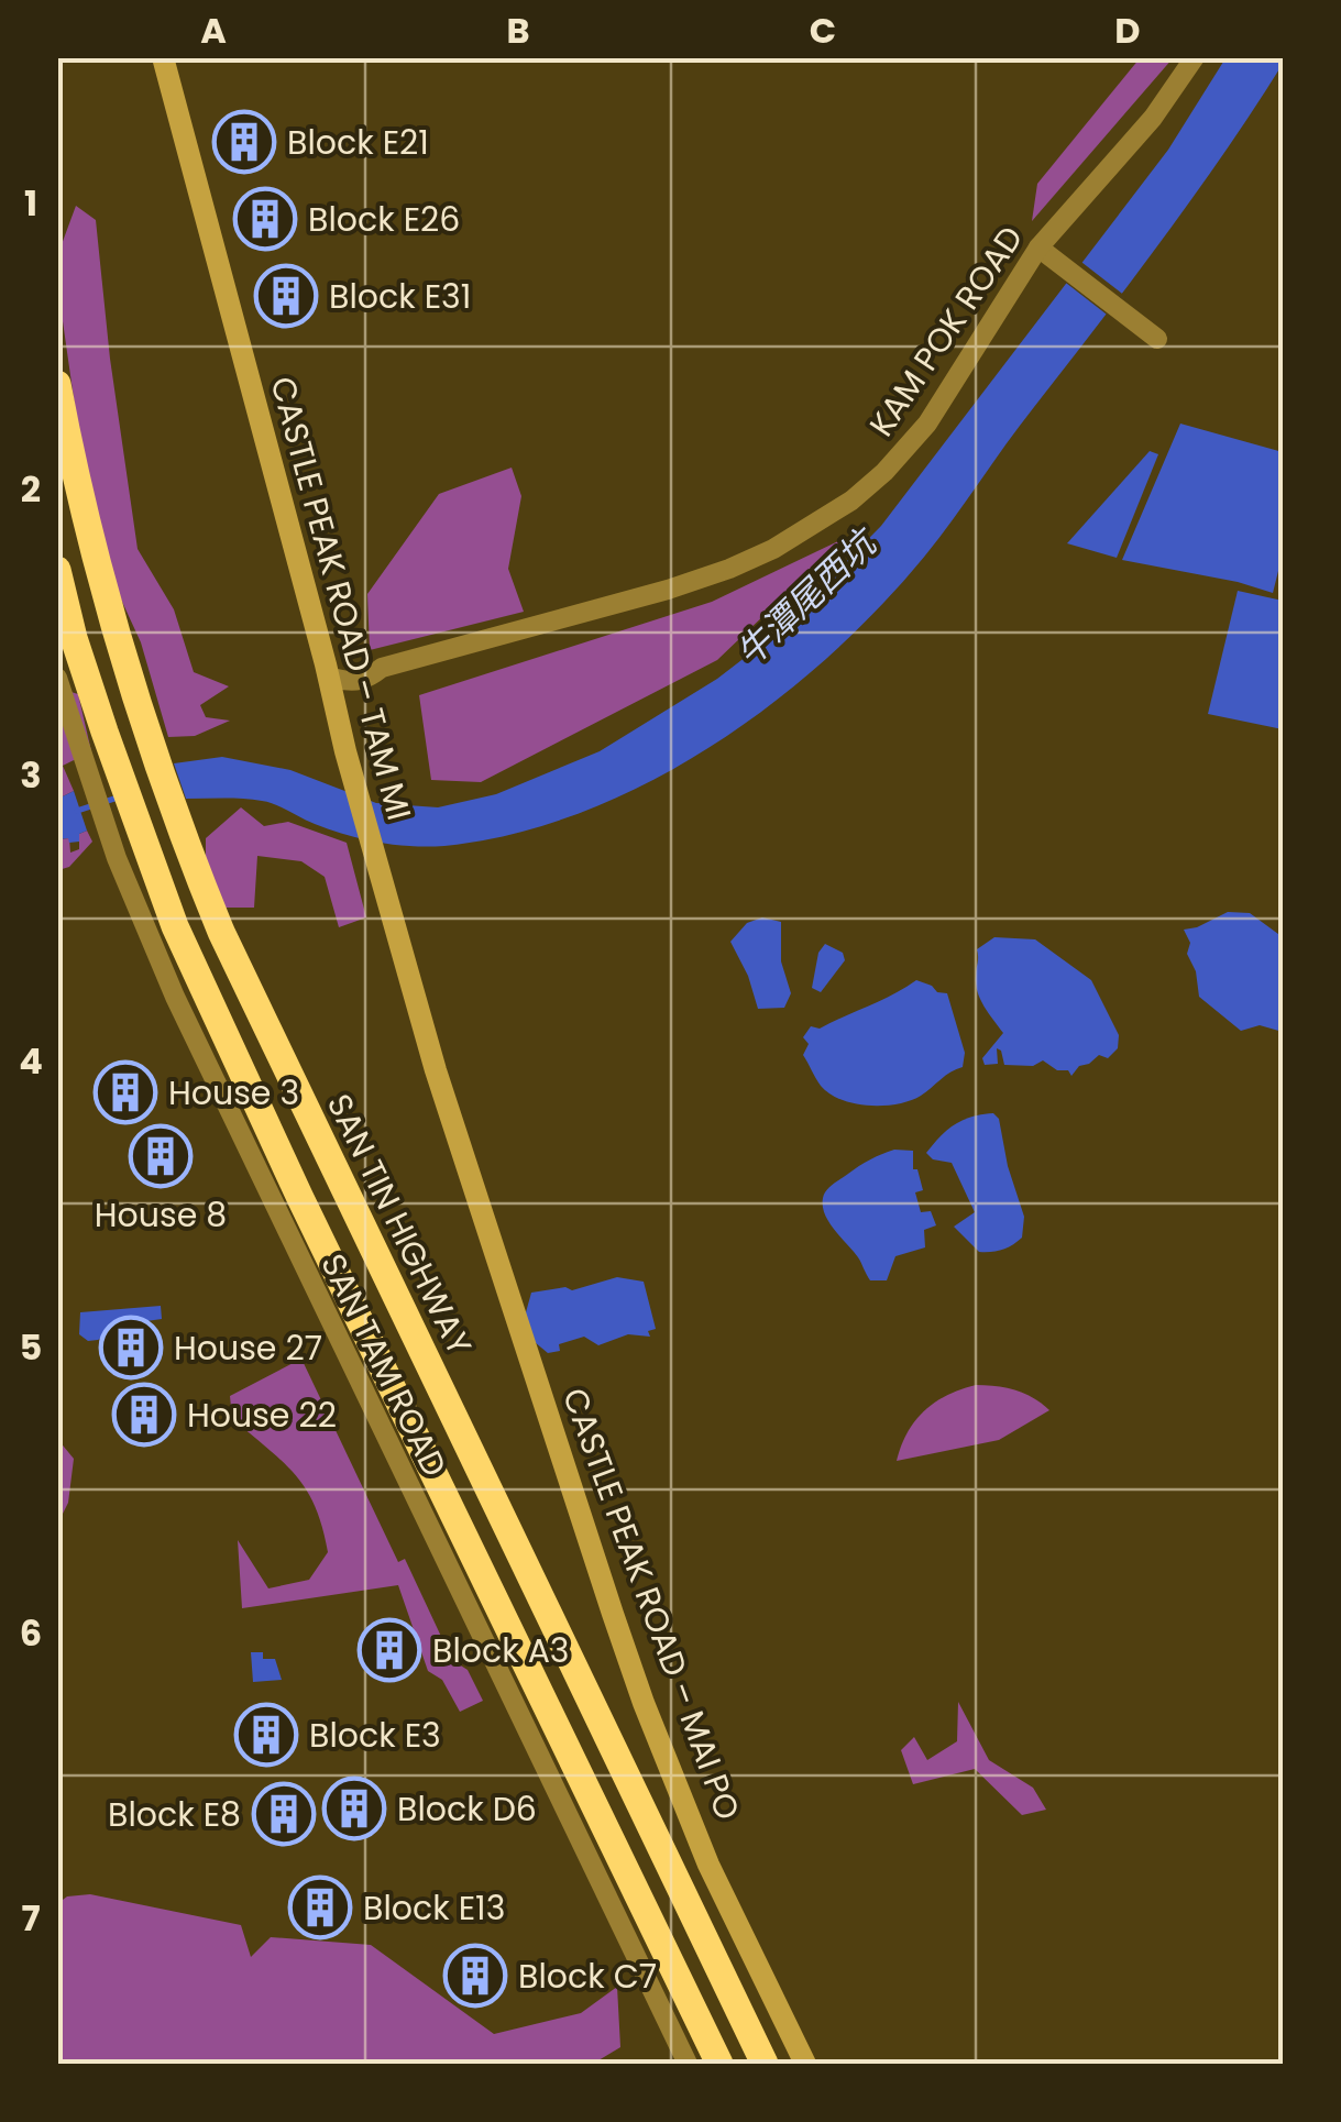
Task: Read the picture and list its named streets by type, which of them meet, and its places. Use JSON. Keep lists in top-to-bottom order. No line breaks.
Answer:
{"streets":{"highway":["SAN TIN HIGHWAY"],"main road":["CASTLE PEAK ROAD – TAM MI","CASTLE PEAK ROAD – MAI PO"],"street":["KAM POK ROAD","SAN TAM ROAD"]},"crossings":[["KAM POK ROAD","CASTLE PEAK ROAD – TAM MI"],["CASTLE PEAK ROAD – TAM MI","CASTLE PEAK ROAD – MAI PO"]],"water":["牛潭尾西坑"],"places":{"building":["Block E21","Block E26","Block E31","House 3","House 8","House 27","House 22","Block A3","Block E3","Block D6","Block E8","Block E13","Block C7"]},"grid":{"columns":["A","B","C","D"],"rows":["1","2","3","4","5","6","7"]}}
